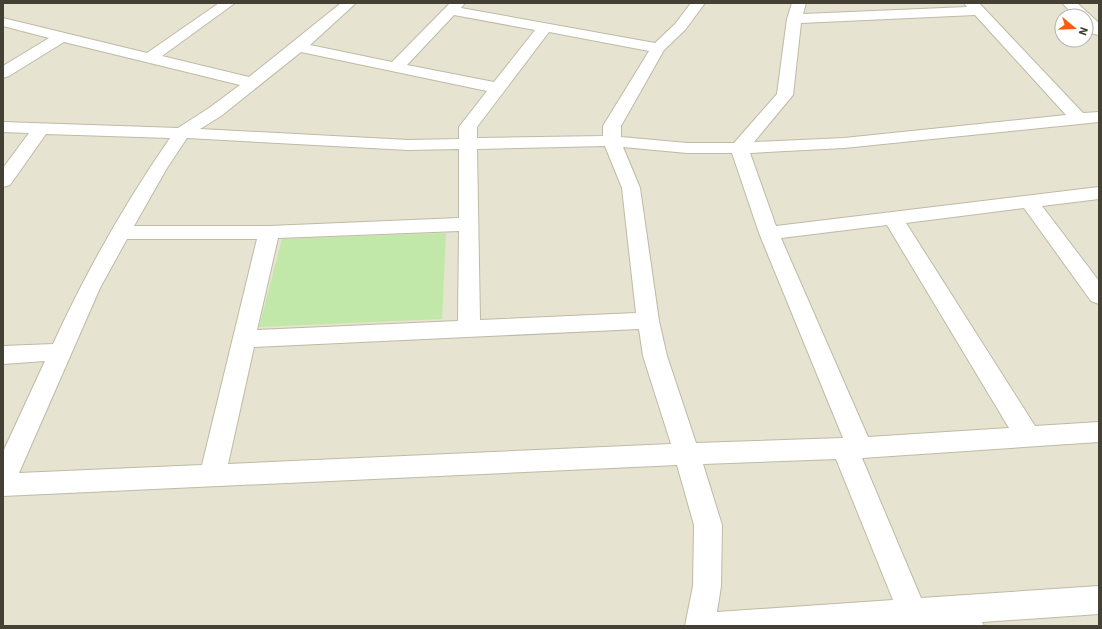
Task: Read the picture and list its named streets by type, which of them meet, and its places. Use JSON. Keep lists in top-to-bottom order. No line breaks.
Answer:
{"north":"right"}
